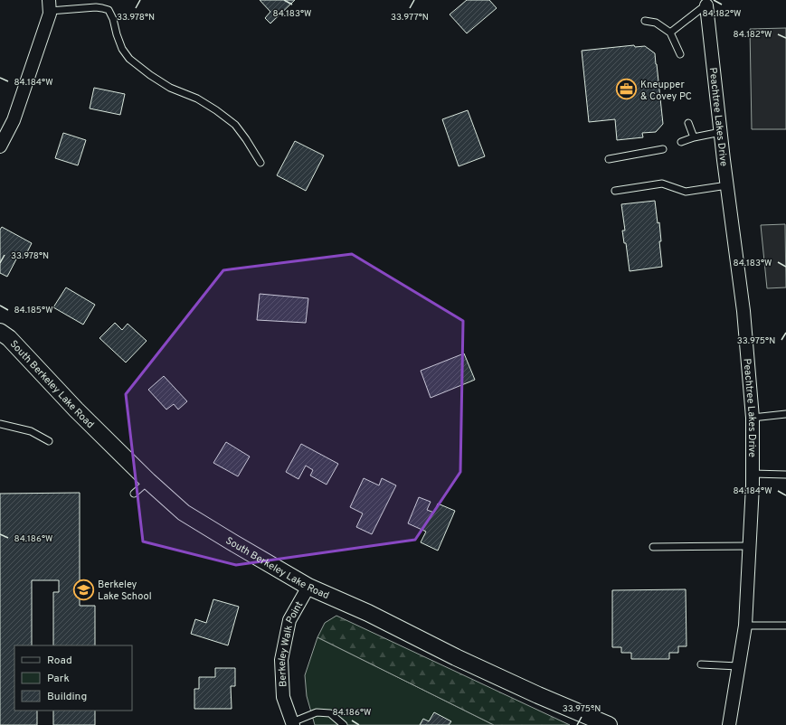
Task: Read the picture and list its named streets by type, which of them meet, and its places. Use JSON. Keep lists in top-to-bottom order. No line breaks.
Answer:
{"streets":{"street":["Peachtree Lakes Drive","South Berkeley Lake Road","Berkeley Walk Point"]},"crossings":[["South Berkeley Lake Road","Berkeley Walk Point"]],"places":{"office":["Kneupper & Covey PC"],"school or university":["Berkeley Lake School"]},"legend":["Road","Park","Building"],"coordinates":["84.183°W","84.182°W","33.977°N","33.978°N","84.184°W","84.185°W","33.975°N","84.186°W"]}
